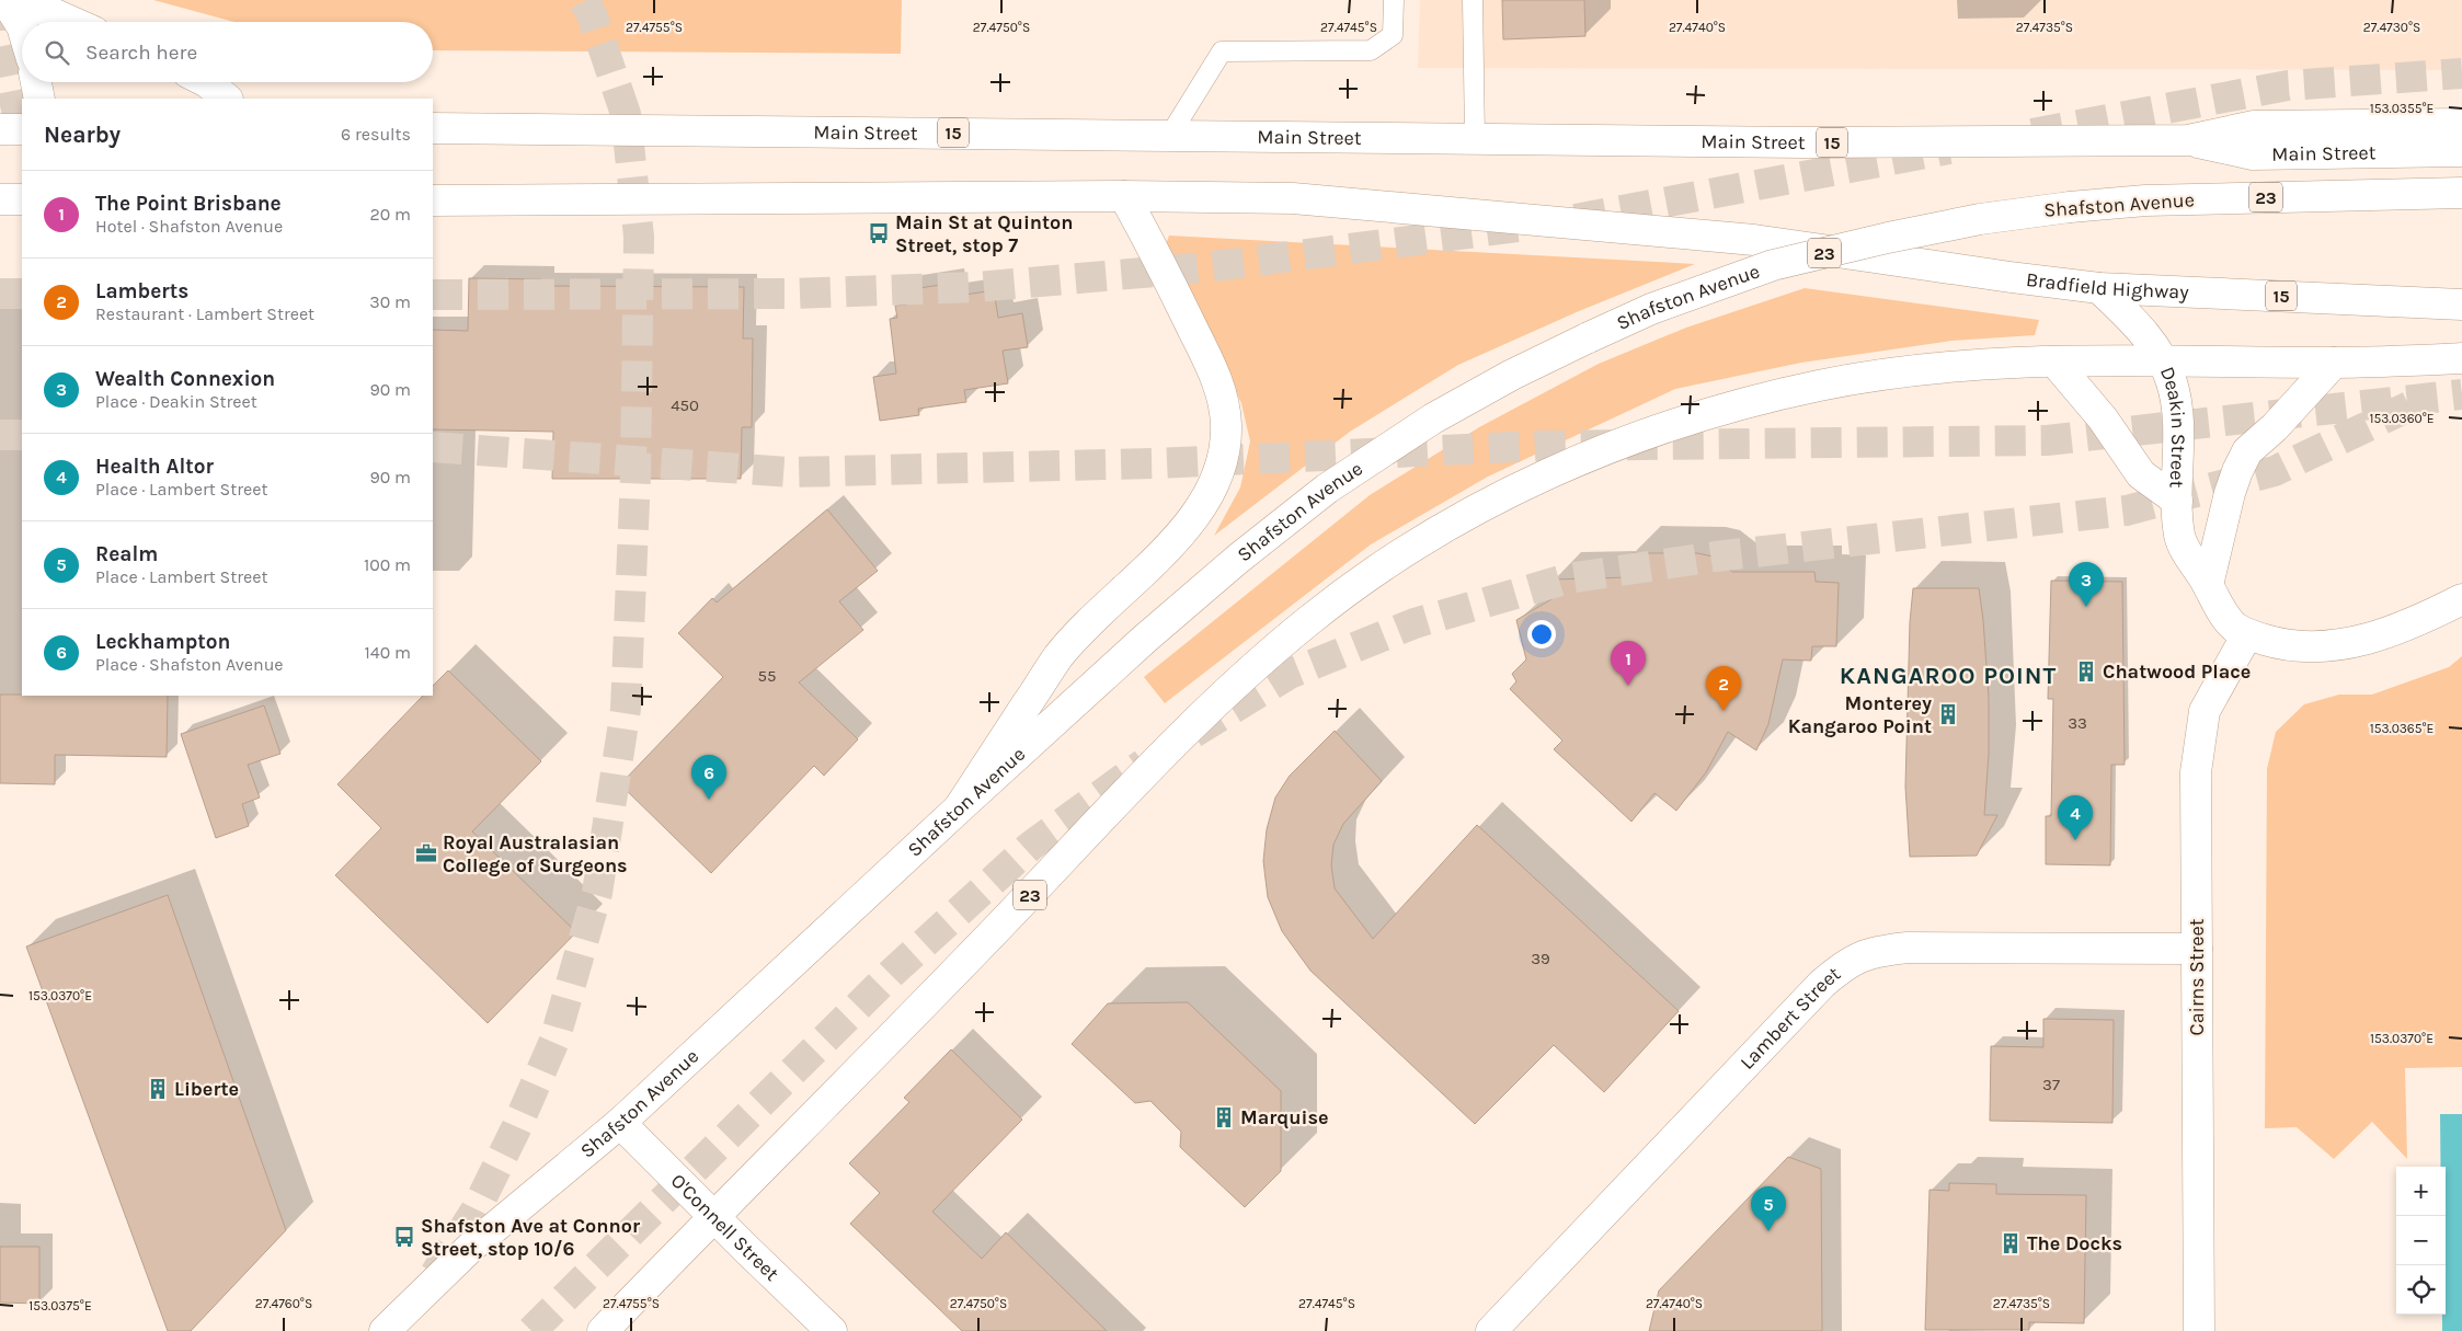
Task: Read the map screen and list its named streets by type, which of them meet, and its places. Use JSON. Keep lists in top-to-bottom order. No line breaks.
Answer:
{"streets":{"main road":["Main Street","15","23","Shafston Avenue","Bradfield Highway","Deakin Street","Cairns Street","Lambert Street","O'Connell Street"]},"crossings":[["15","Bradfield Highway"],["23","Deakin Street"],["23","O'Connell Street"],["Shafston Avenue","O'Connell Street"],["Bradfield Highway","Deakin Street"],["Deakin Street","Cairns Street"],["Cairns Street","Lambert Street"]],"districts":["KANGAROO POINT"],"places":{"bus stop":["Main St at Quinton Street, stop 7","Shafston Ave at Connor Street, stop 10/6"],"building":["Chatwood Place","Monterey Kangaroo Point","Liberte","Marquise","The Docks"],"office":["Royal Australasian College of Surgeons"]},"house_numbers":["450","55","33","39","37"],"page":{"search":"Search here","heading":["Nearby","6 results"],"list":[{"mark":"1","name":"The Point Brisbane","note":"Hotel · Shafston Avenue","value":"20 m"},{"mark":"2","name":"Lamberts","note":"Restaurant · Lambert Street","value":"30 m"},{"mark":"3","name":"Wealth Connexion","note":"Place · Deakin Street","value":"90 m"},{"mark":"4","name":"Health Altor","note":"Place · Lambert Street","value":"90 m"},{"mark":"5","name":"Realm","note":"Place · Lambert Street","value":"100 m"},{"mark":"6","name":"Leckhampton","note":"Place · Shafston Avenue","value":"140 m"}],"pins":["3","1","2","6","4","5"],"map_buttons":["+","−"]},"coordinates":["27.4755°S","27.4750°S","27.4745°S","27.4740°S","27.4735°S","27.4730°S","153.0355°E","153.0360°E","153.0365°E","153.0370°E","27.4760°S","153.0375°E"]}
